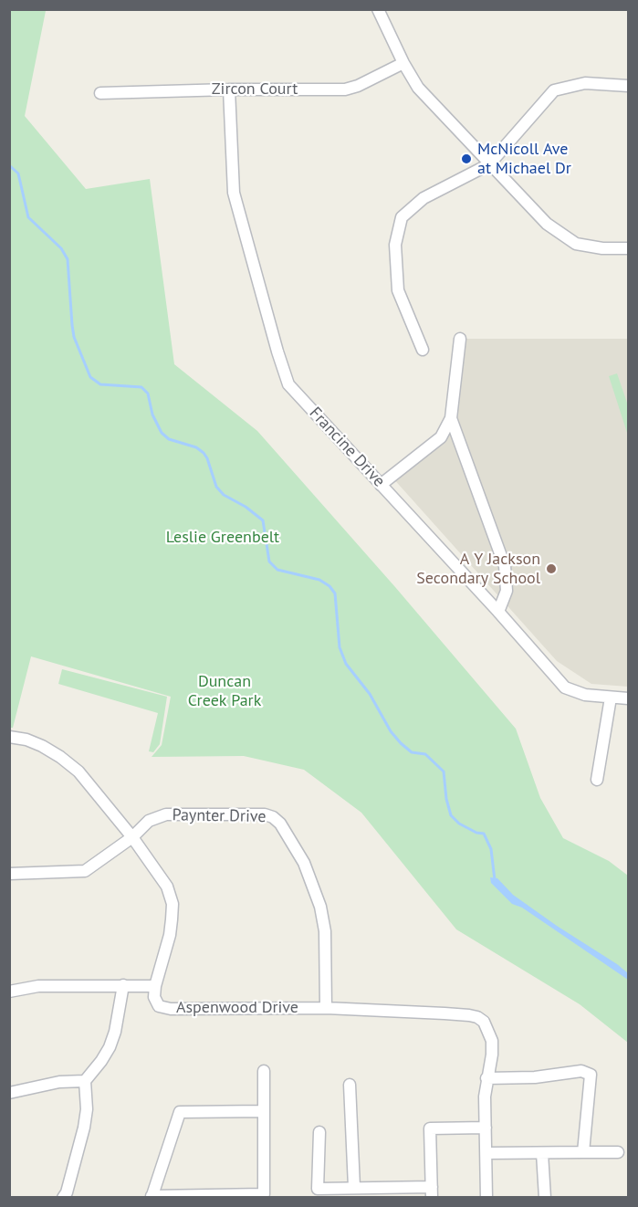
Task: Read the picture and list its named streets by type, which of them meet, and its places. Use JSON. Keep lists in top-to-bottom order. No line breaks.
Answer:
{"streets":{"street":["Zircon Court","Francine Drive","Paynter Drive","Aspenwood Drive"]},"crossings":[["Zircon Court","Francine Drive"],["Paynter Drive","Aspenwood Drive"]],"parks":["Leslie Greenbelt","Duncan Creek Park"],"places":["McNicoll Ave at Michael Dr","A Y Jackson Secondary School"]}
